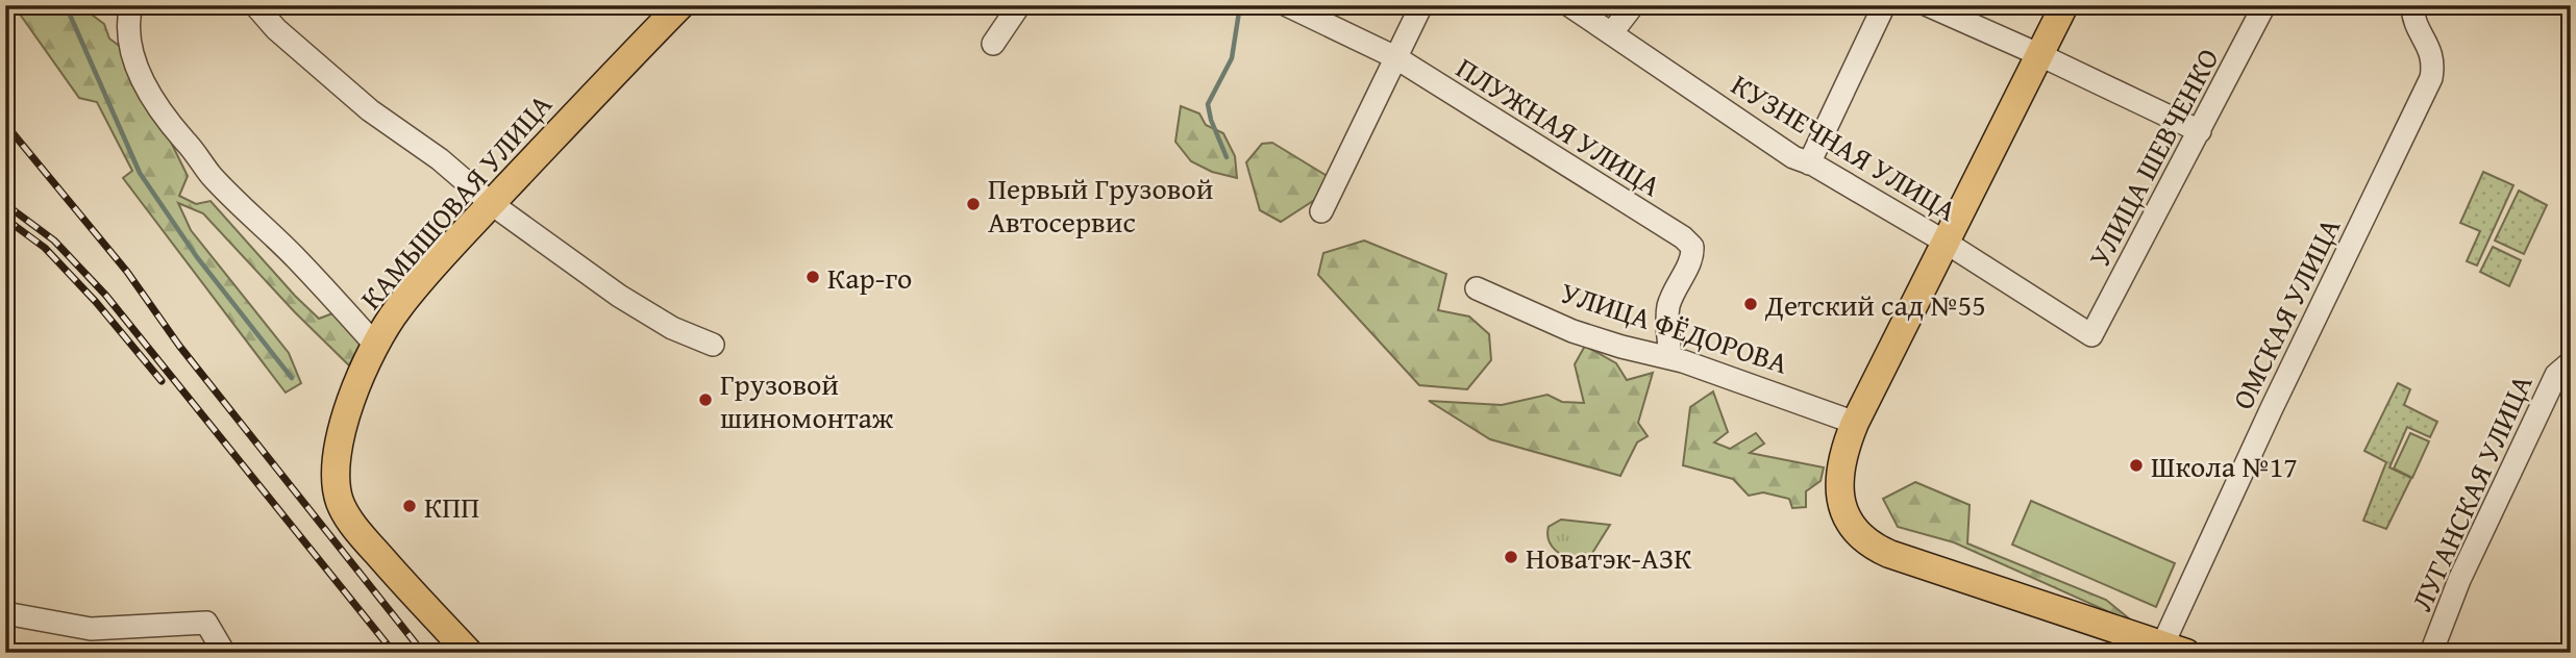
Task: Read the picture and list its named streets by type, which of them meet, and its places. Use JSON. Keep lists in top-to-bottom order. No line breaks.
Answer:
{"streets":{"main road":["КАМЫШОВАЯ УЛИЦА"],"street":["ПЛУЖНАЯ УЛИЦА","КУЗНЕЧНАЯ УЛИЦА","УЛИЦА ШЕВЧЕНКО","ОМСКАЯ УЛИЦА","УЛИЦА ФЁДОРОВА","ЛУГАНСКАЯ УЛИЦА"]},"crossings":[["ПЛУЖНАЯ УЛИЦА","УЛИЦА ФЁДОРОВА"],["КУЗНЕЧНАЯ УЛИЦА","УЛИЦА ШЕВЧЕНКО"]],"places":["Первый Грузовой Автосервис","Кар-го","Детский сад №55","Грузовой шиномонтаж","Школа №17","КПП","Новатэк-АЗК"]}
